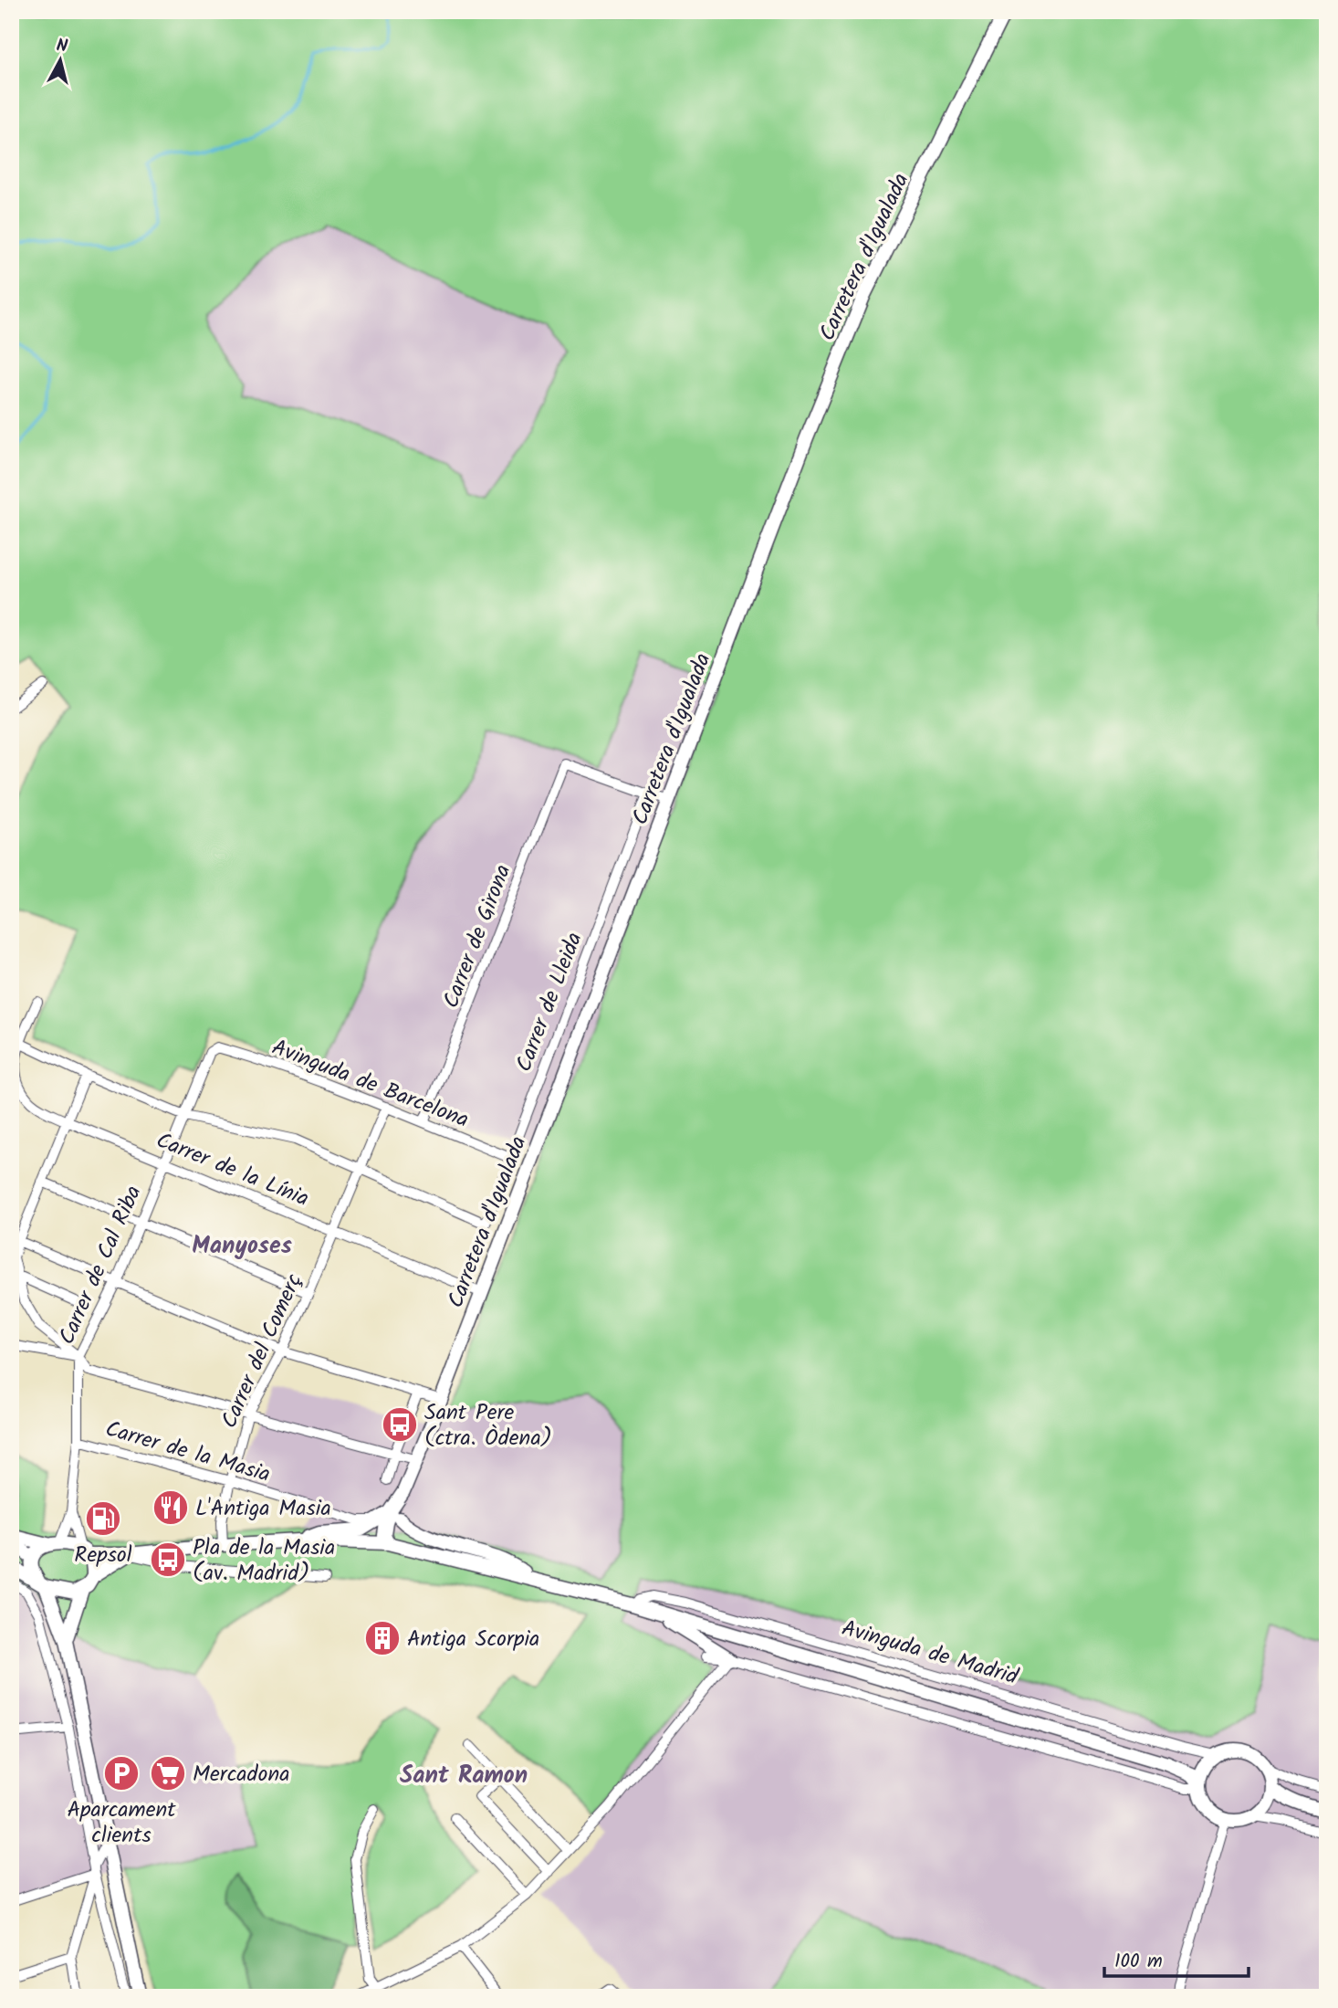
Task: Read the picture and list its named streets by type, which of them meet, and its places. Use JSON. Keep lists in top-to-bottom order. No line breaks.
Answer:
{"streets":{"street":["Carretera d'Igualada","Carrer de Girona","Carrer de Lleida","Avinguda de Barcelona","Carrer de la Línia","Carrer de Cal Riba","Carrer del Comerç","Carrer de la Masia","Avinguda de Madrid"]},"crossings":[["Carretera d'Igualada","Carrer de la Línia"],["Carretera d'Igualada","Carrer de la Masia"],["Carretera d'Igualada","Avinguda de Madrid"],["Carrer de Girona","Carrer de Lleida"],["Carrer de Girona","Avinguda de Barcelona"],["Carrer de Lleida","Avinguda de Barcelona"],["Carrer de Lleida","Carrer del Comerç"],["Avinguda de Barcelona","Carrer de Cal Riba"],["Avinguda de Barcelona","Carrer del Comerç"],["Carrer de la Línia","Carrer de Cal Riba"],["Carrer de la Línia","Carrer del Comerç"],["Carrer de Cal Riba","Carrer de la Masia"],["Carrer del Comerç","Carrer de la Masia"]],"districts":["Manyoses","Sant Ramon"],"places":{"bus stop":["Sant Pere (ctra. Òdena)","Pla de la Masia (av. Madrid)"],"restaurant":["L'Antiga Masia"],"fuel station":["Repsol"],"building":["Antiga Scorpia"],"parking":["Aparcament clients"],"supermarket":["Mercadona"]},"scale_bar":"100 m","north":"top"}
